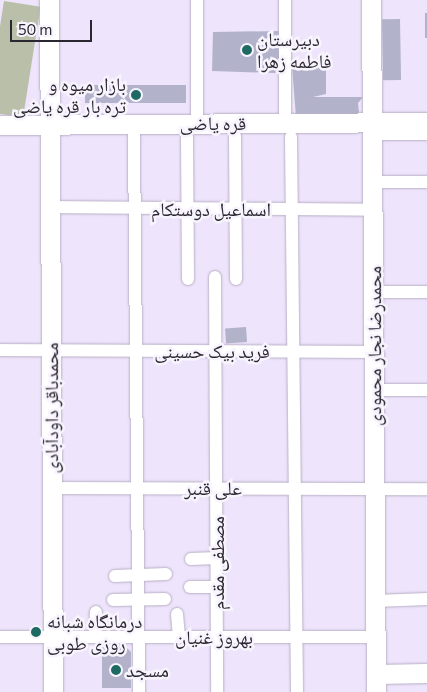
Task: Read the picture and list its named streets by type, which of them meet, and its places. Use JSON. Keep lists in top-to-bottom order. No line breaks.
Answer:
{"streets":{"street":["قره یاضی","اسماعیل دوستکام","محمدرضا نجار محمودی","فرید بیک حسینی","محمدباقر داودآبادی","علی قنبر","مصطفی مقدم","بهروز غنیان"]},"crossings":[["قره یاضی","محمدرضا نجار محمودی"],["قره یاضی","محمدباقر داودآبادی"],["اسماعیل دوستکام","محمدرضا نجار محمودی"],["اسماعیل دوستکام","محمدباقر داودآبادی"],["محمدرضا نجار محمودی","فرید بیک حسینی"],["محمدرضا نجار محمودی","علی قنبر"],["محمدرضا نجار محمودی","بهروز غنیان"],["فرید بیک حسینی","محمدباقر داودآبادی"],["فرید بیک حسینی","مصطفی مقدم"],["محمدباقر داودآبادی","علی قنبر"],["محمدباقر داودآبادی","بهروز غنیان"],["علی قنبر","مصطفی مقدم"],["مصطفی مقدم","بهروز غنیان"]],"places":["دبیرستان فاطمه زهرا","بازار میوه و تره بار قره یاضی","درمانگاه شبانه روزی طوبی","مسجد"],"scale_bar":"50 m"}
